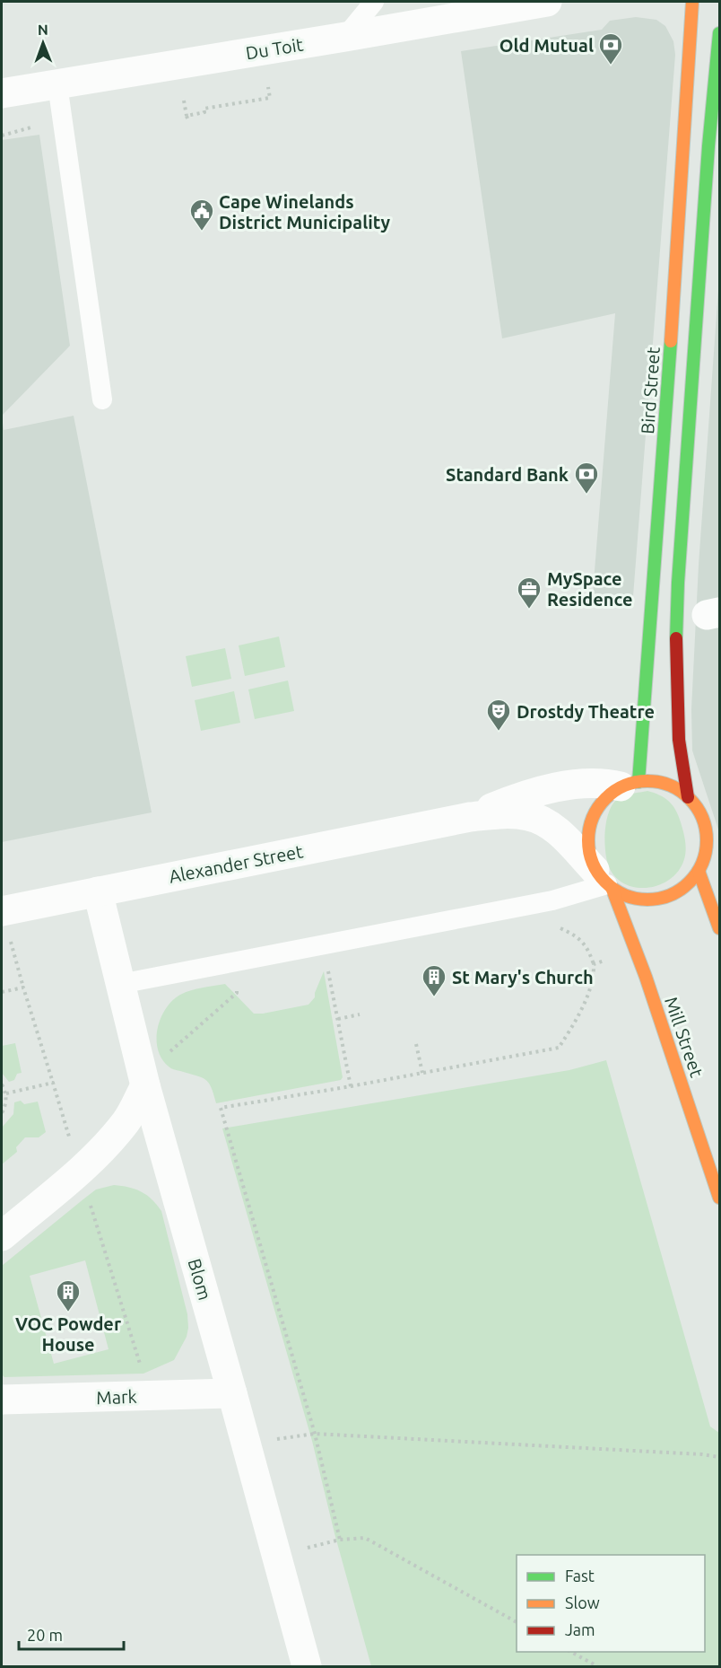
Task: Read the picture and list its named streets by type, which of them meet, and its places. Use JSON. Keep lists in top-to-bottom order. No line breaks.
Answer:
{"streets":{"street":["Du Toit","Bird Street","Alexander Street","Mill Street","Blom","Mark"]},"crossings":[["Bird Street","Alexander Street"],["Bird Street","Mill Street"],["Alexander Street","Mill Street"],["Alexander Street","Blom"],["Blom","Mark"]],"places":{"bank":["Old Mutual","Standard Bank"],"public building":["Cape Winelands District Municipality"],"office":["MySpace Residence"],"theatre":["Drostdy Theatre"],"building":["St Mary's Church","VOC Powder House"]},"legend":["Fast","Slow","Jam"],"scale_bar":"20 m","north":"top"}
